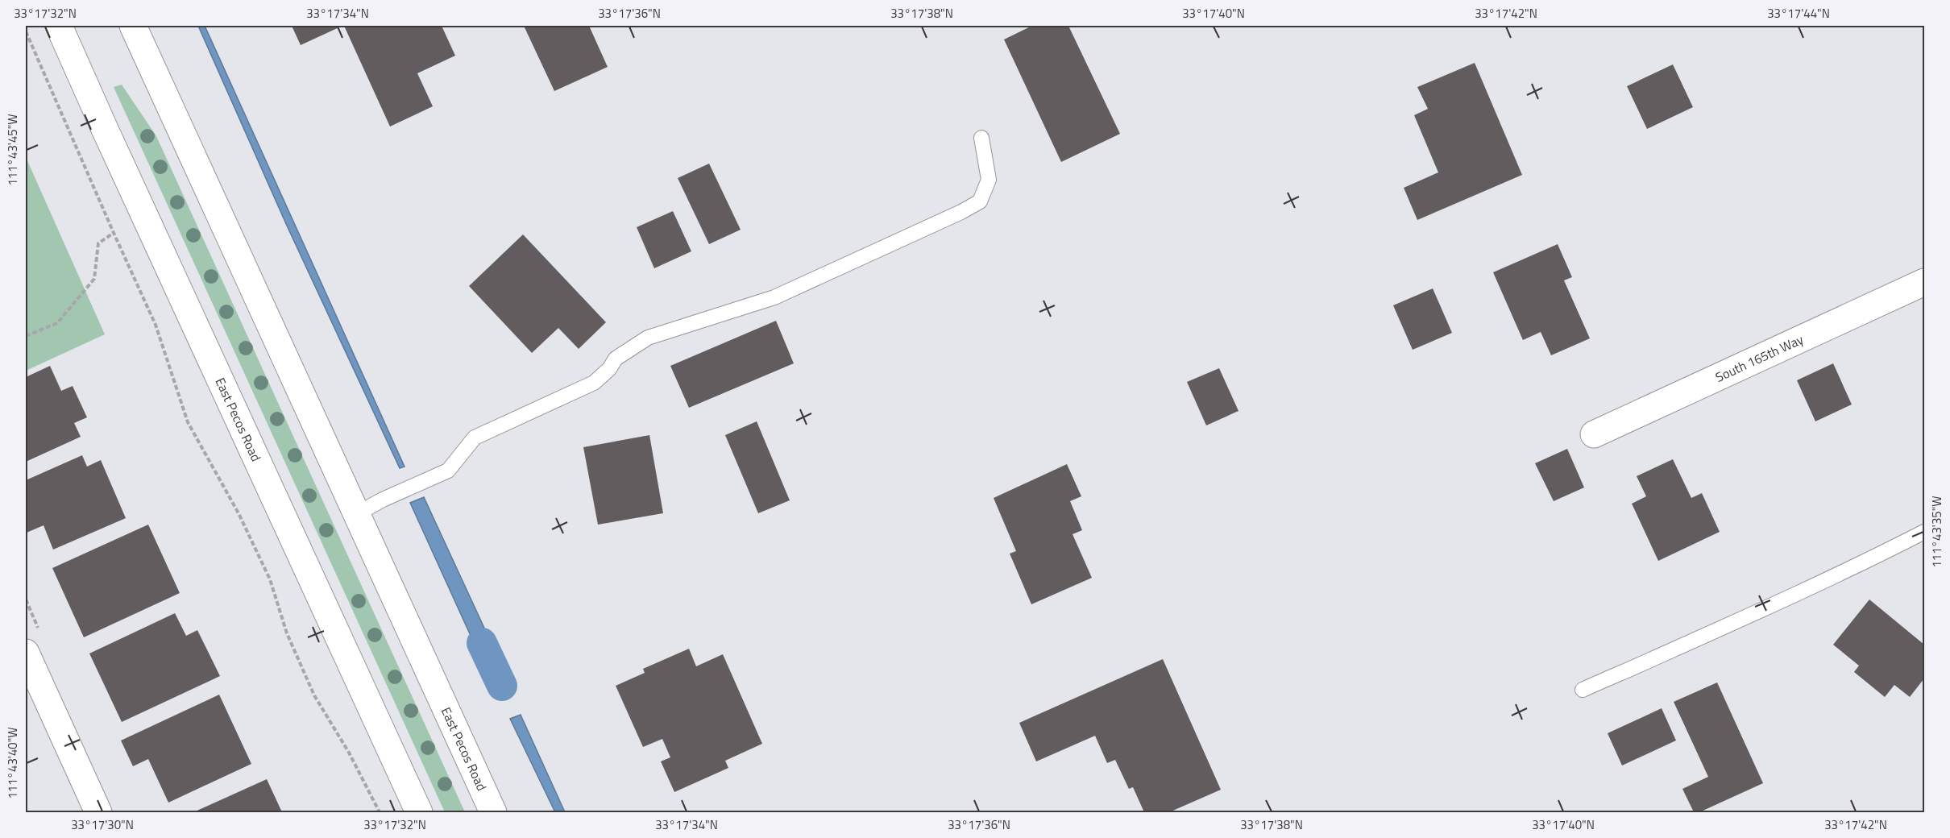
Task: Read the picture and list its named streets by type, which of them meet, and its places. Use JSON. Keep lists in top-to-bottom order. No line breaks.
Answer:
{"streets":{"main road":["South 165th Way","East Pecos Road"]},"coordinates":["33°17'32\"N","33°17'34\"N","33°17'36\"N","33°17'38\"N","33°17'40\"N","33°17'42\"N","33°17'44\"N","111°43'45\"W","111°43'35\"W","111°43'40\"W","33°17'30\"N"]}
